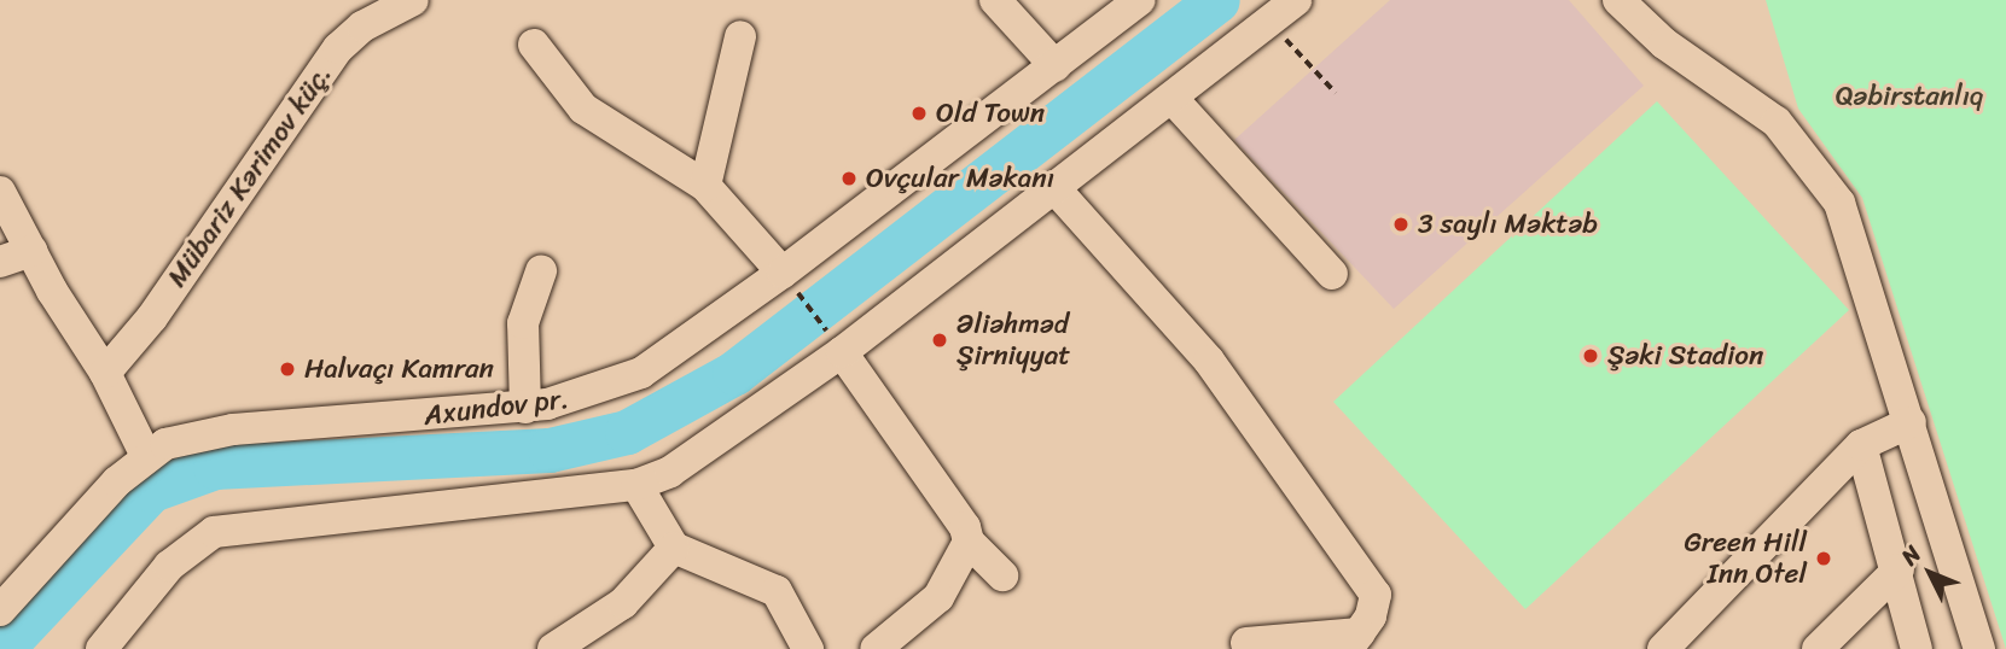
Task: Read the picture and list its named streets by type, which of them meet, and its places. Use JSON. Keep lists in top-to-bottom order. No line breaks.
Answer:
{"streets":{"street":["Mübariz Kərimov küç.","Axundov pr."]},"parks":["Qəbirstanlıq"],"places":["Old Town","Ovçular Məkanı","3 saylı Məktəb","Əliəhməd Şirniyyat","Şəki Stadion","Halvaçı Kamran","Green Hill Inn Otel"],"north":"top left"}
